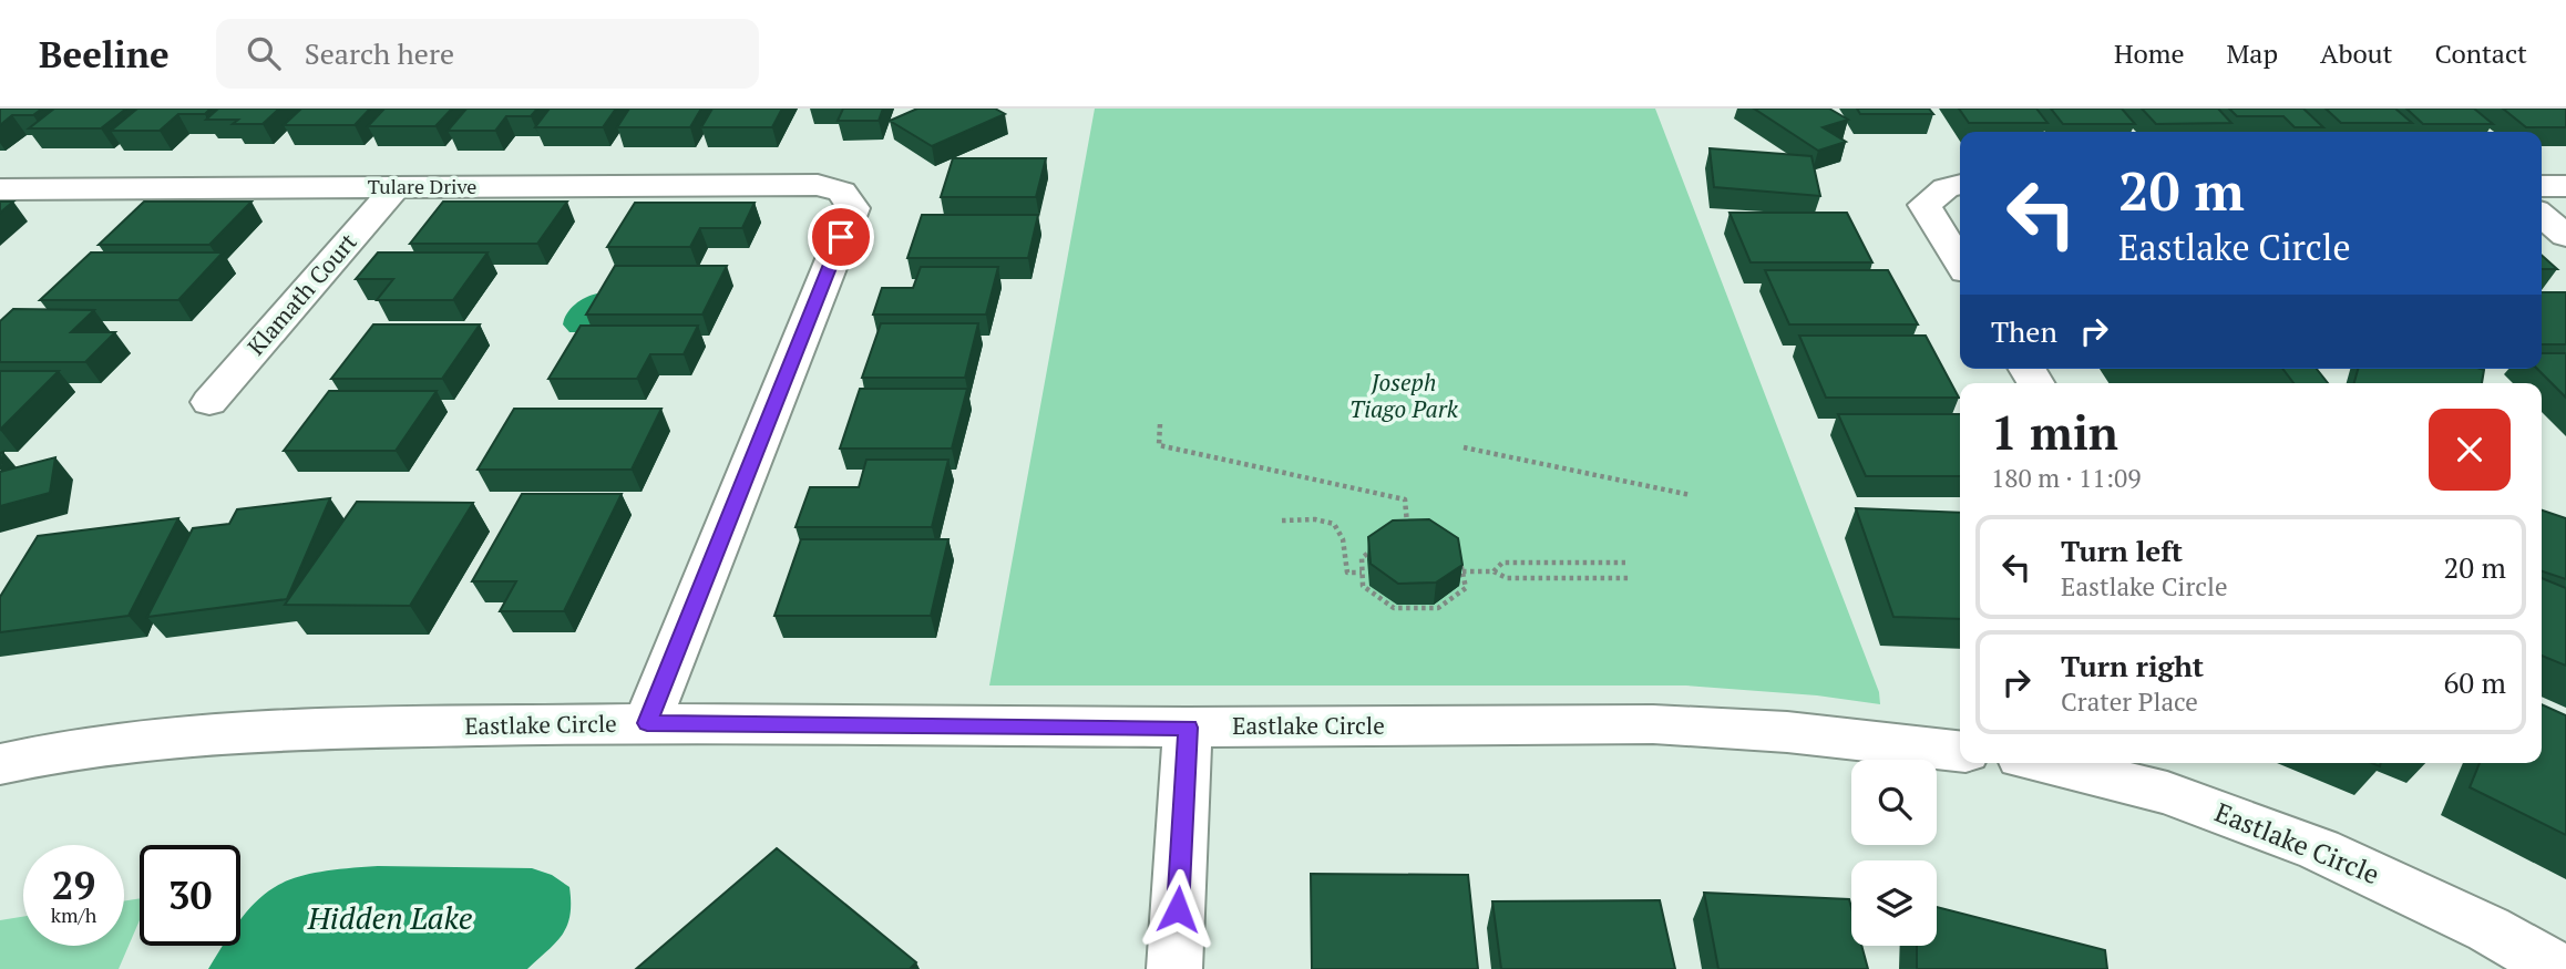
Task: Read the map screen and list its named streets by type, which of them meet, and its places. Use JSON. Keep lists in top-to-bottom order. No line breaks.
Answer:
{"streets":{"street":["Tulare Drive","Klamath Court","Eastlake Circle"]},"crossings":[["Tulare Drive","Klamath Court"],["Tulare Drive","Eastlake Circle"]],"water":["Hidden Lake"],"parks":["Joseph Tiago Park"],"page":{"header":"Beeline","search":"Search here","nav":["Home","Map","About","Contact"],"turn":["20 m","Eastlake Circle"],"then":"Then","heading":["1 min","180 m · 11:09"],"list":[{"name":"Turn left","note":"Eastlake Circle","value":"20 m"},{"name":"Turn right","note":"Crater Place","value":"60 m"}],"speed":"29 km/h","limit":"30"}}
